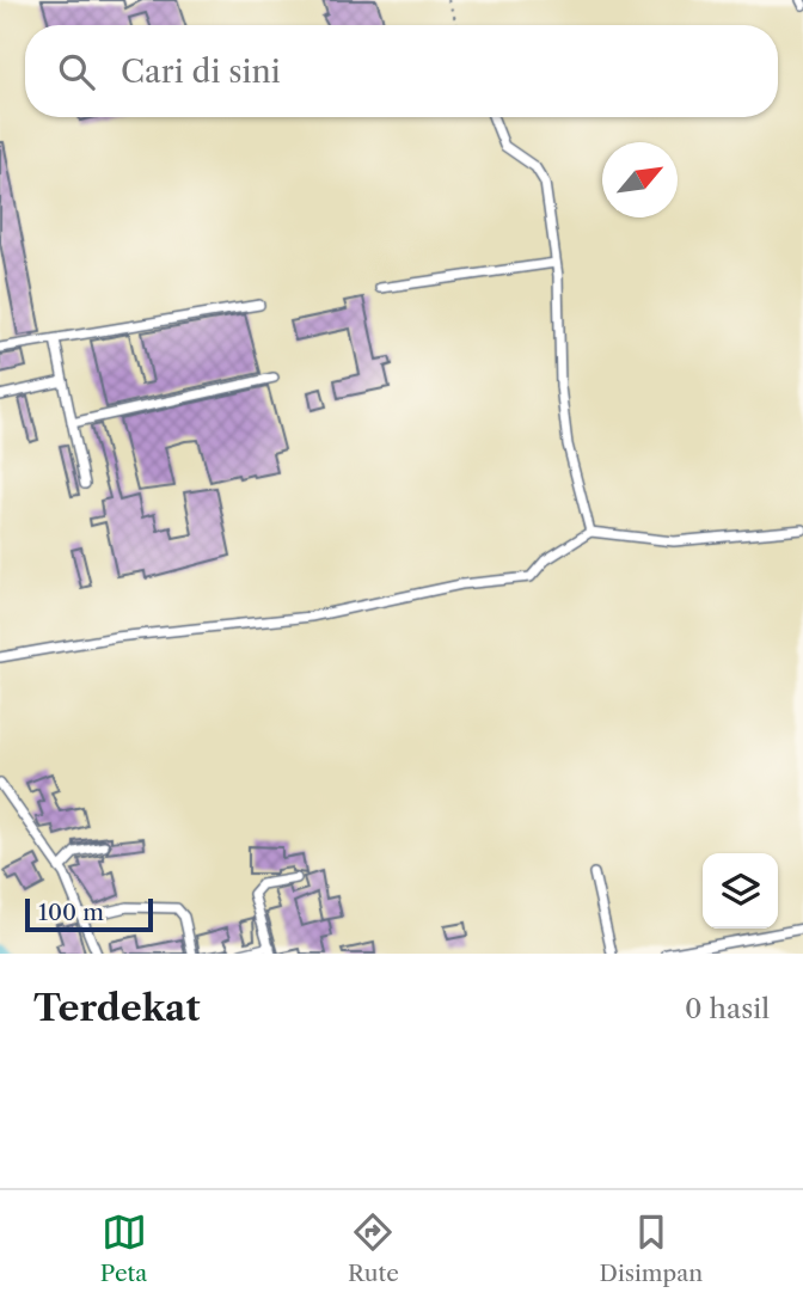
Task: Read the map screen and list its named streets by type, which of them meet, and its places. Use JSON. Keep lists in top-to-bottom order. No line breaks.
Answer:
{"scale_bar":"100 m","north":"top right","page":{"search":"Cari di sini","scale":"100 m","heading":["Terdekat","0 hasil"],"nav":["Peta","Rute","Disimpan"]}}
